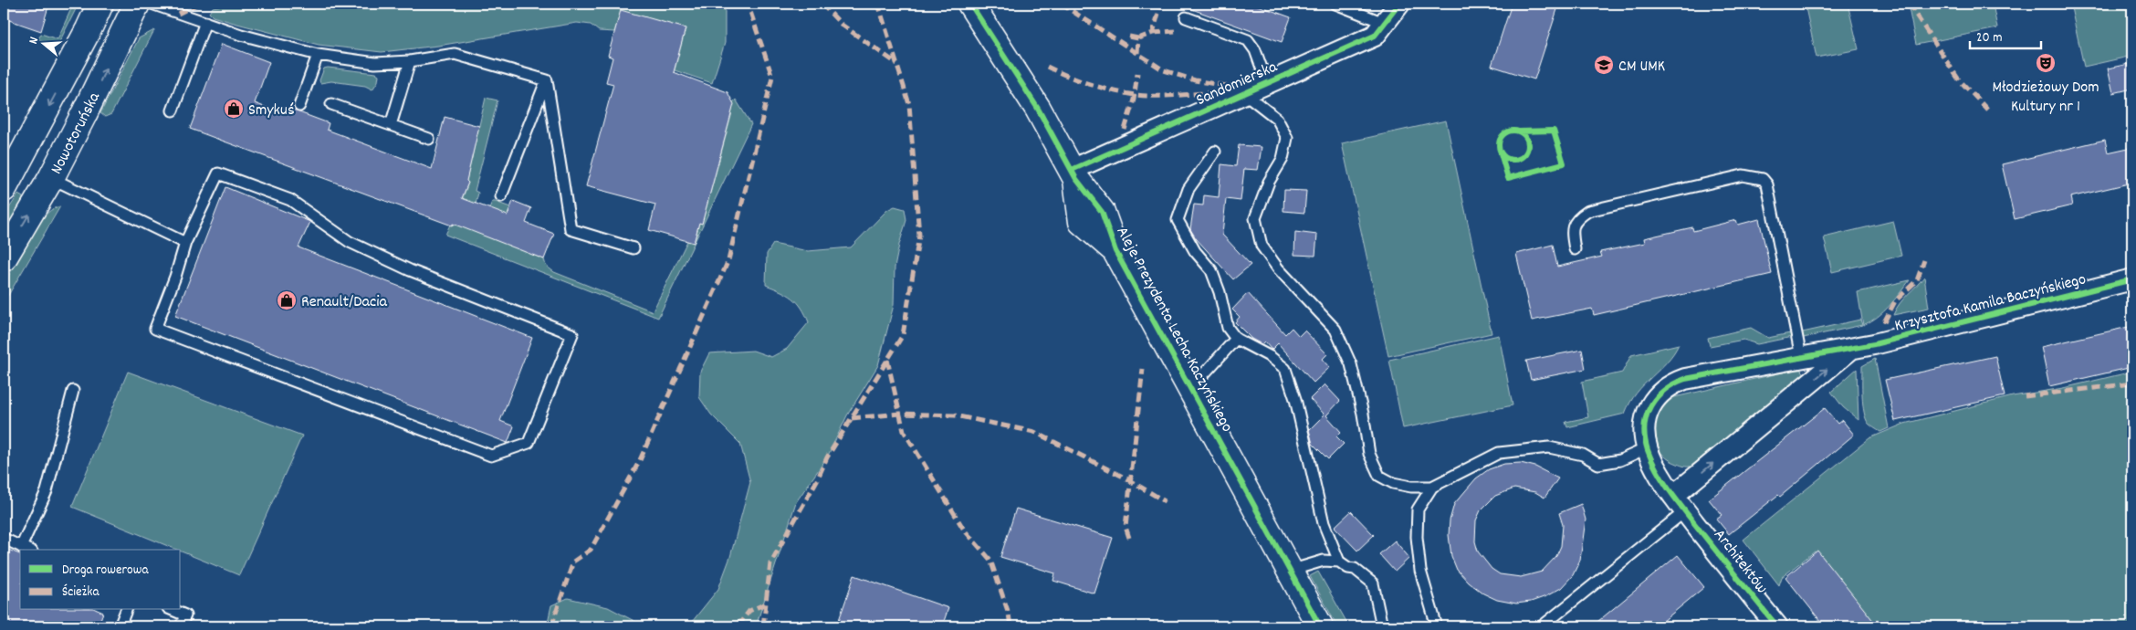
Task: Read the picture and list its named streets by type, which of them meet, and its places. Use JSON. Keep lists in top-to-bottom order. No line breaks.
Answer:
{"streets":{"street":["Sandomierska","Nowotoruńska","Krzysztofa Kamila Baczyńskiego","Aleje Prezydenta Lecha Kaczyńskiego","Architektów"]},"crossings":[["Sandomierska","Aleje Prezydenta Lecha Kaczyńskiego"],["Krzysztofa Kamila Baczyńskiego","Architektów"]],"one_way":["Krzysztofa Kamila Baczyńskiego"],"places":{"theatre":["Młodzieżowy Dom Kultury nr 1"],"school or university":["CM UMK"],"shop":["Smykuś","Renault/Dacia"]},"legend":["Droga rowerowa","Ścieżka"],"scale_bar":"20 m","north":"left"}
